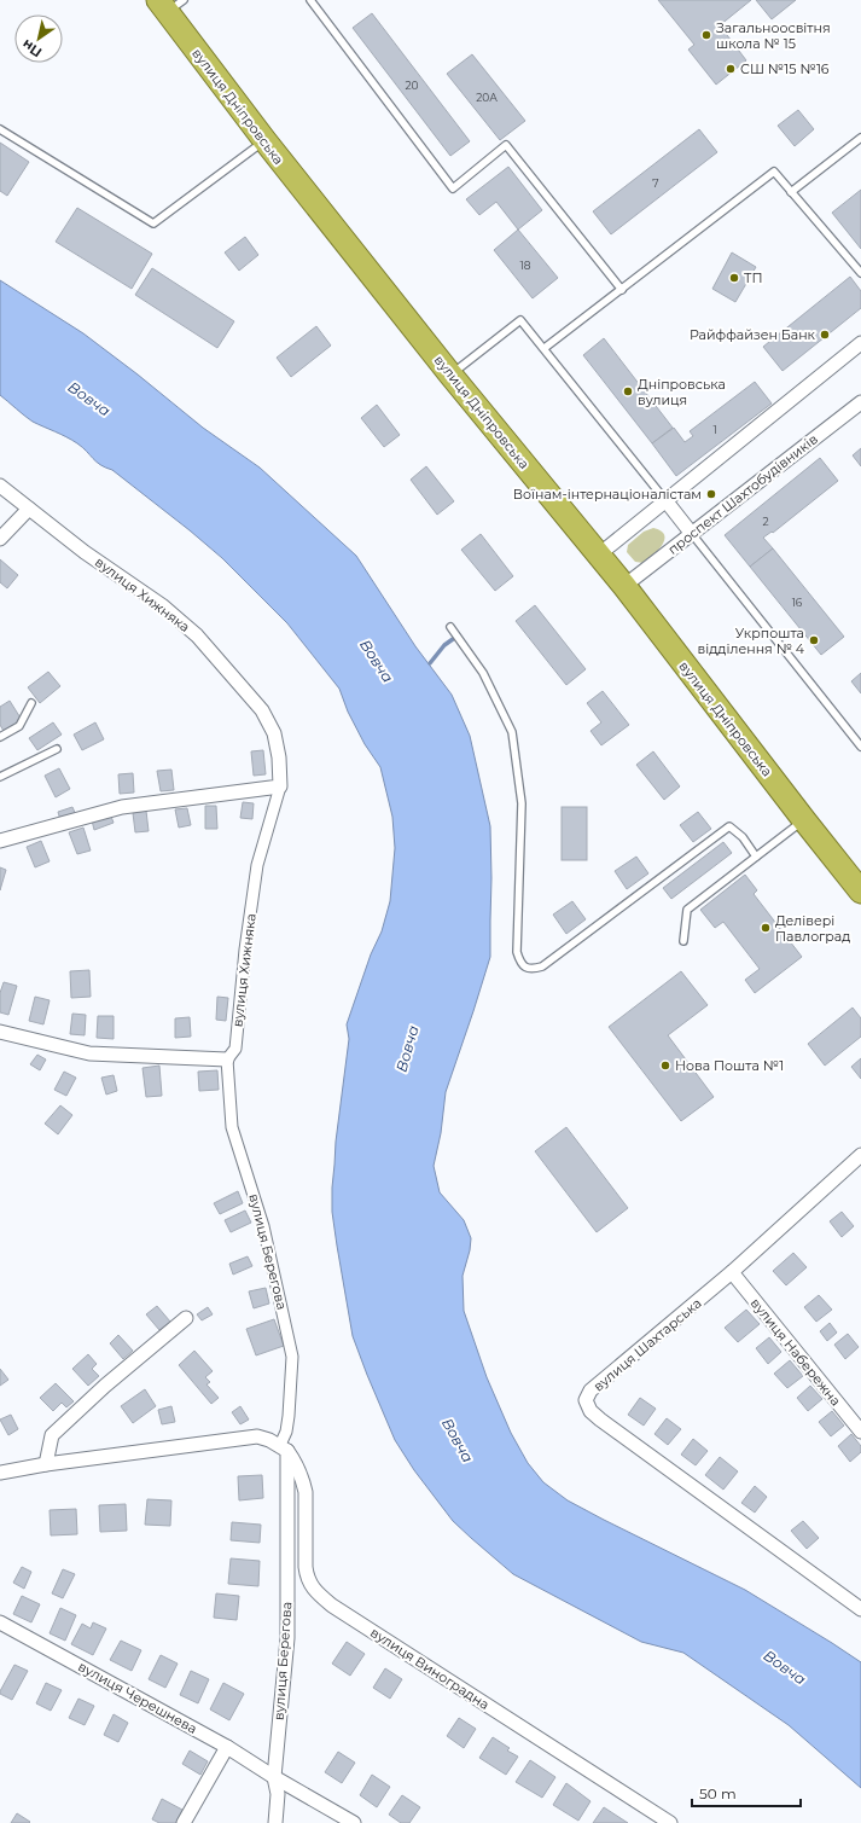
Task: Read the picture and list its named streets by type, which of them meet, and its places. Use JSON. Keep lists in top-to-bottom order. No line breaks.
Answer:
{"streets":{"highway":["вулиця Дніпровська"],"street":["проспект Шахтобудівників","вулиця Хижняка","вулиця Берегова","вулиця Шахтарська","вулиця Набережна","вулиця Виноградна","вулиця Черешнева"]},"crossings":[["вулиця Дніпровська","проспект Шахтобудівників"],["вулиця Хижняка","вулиця Берегова"],["вулиця Берегова","вулиця Виноградна"],["вулиця Берегова","вулиця Черешнева"],["вулиця Шахтарська","вулиця Набережна"]],"water":["Вовча"],"places":["Загальноосвітня школа № 15","СШ №15 №16","ТП","Райффайзен Банк","Дніпровська вулиця","Воїнам-інтернаціоналістам","Укрпошта відділення № 4","Делівері Павлоград","Нова Пошта №1"],"house_numbers":["20","20А","7","18","1","2","16"],"scale_bar":"50 m","north":"bottom left"}
